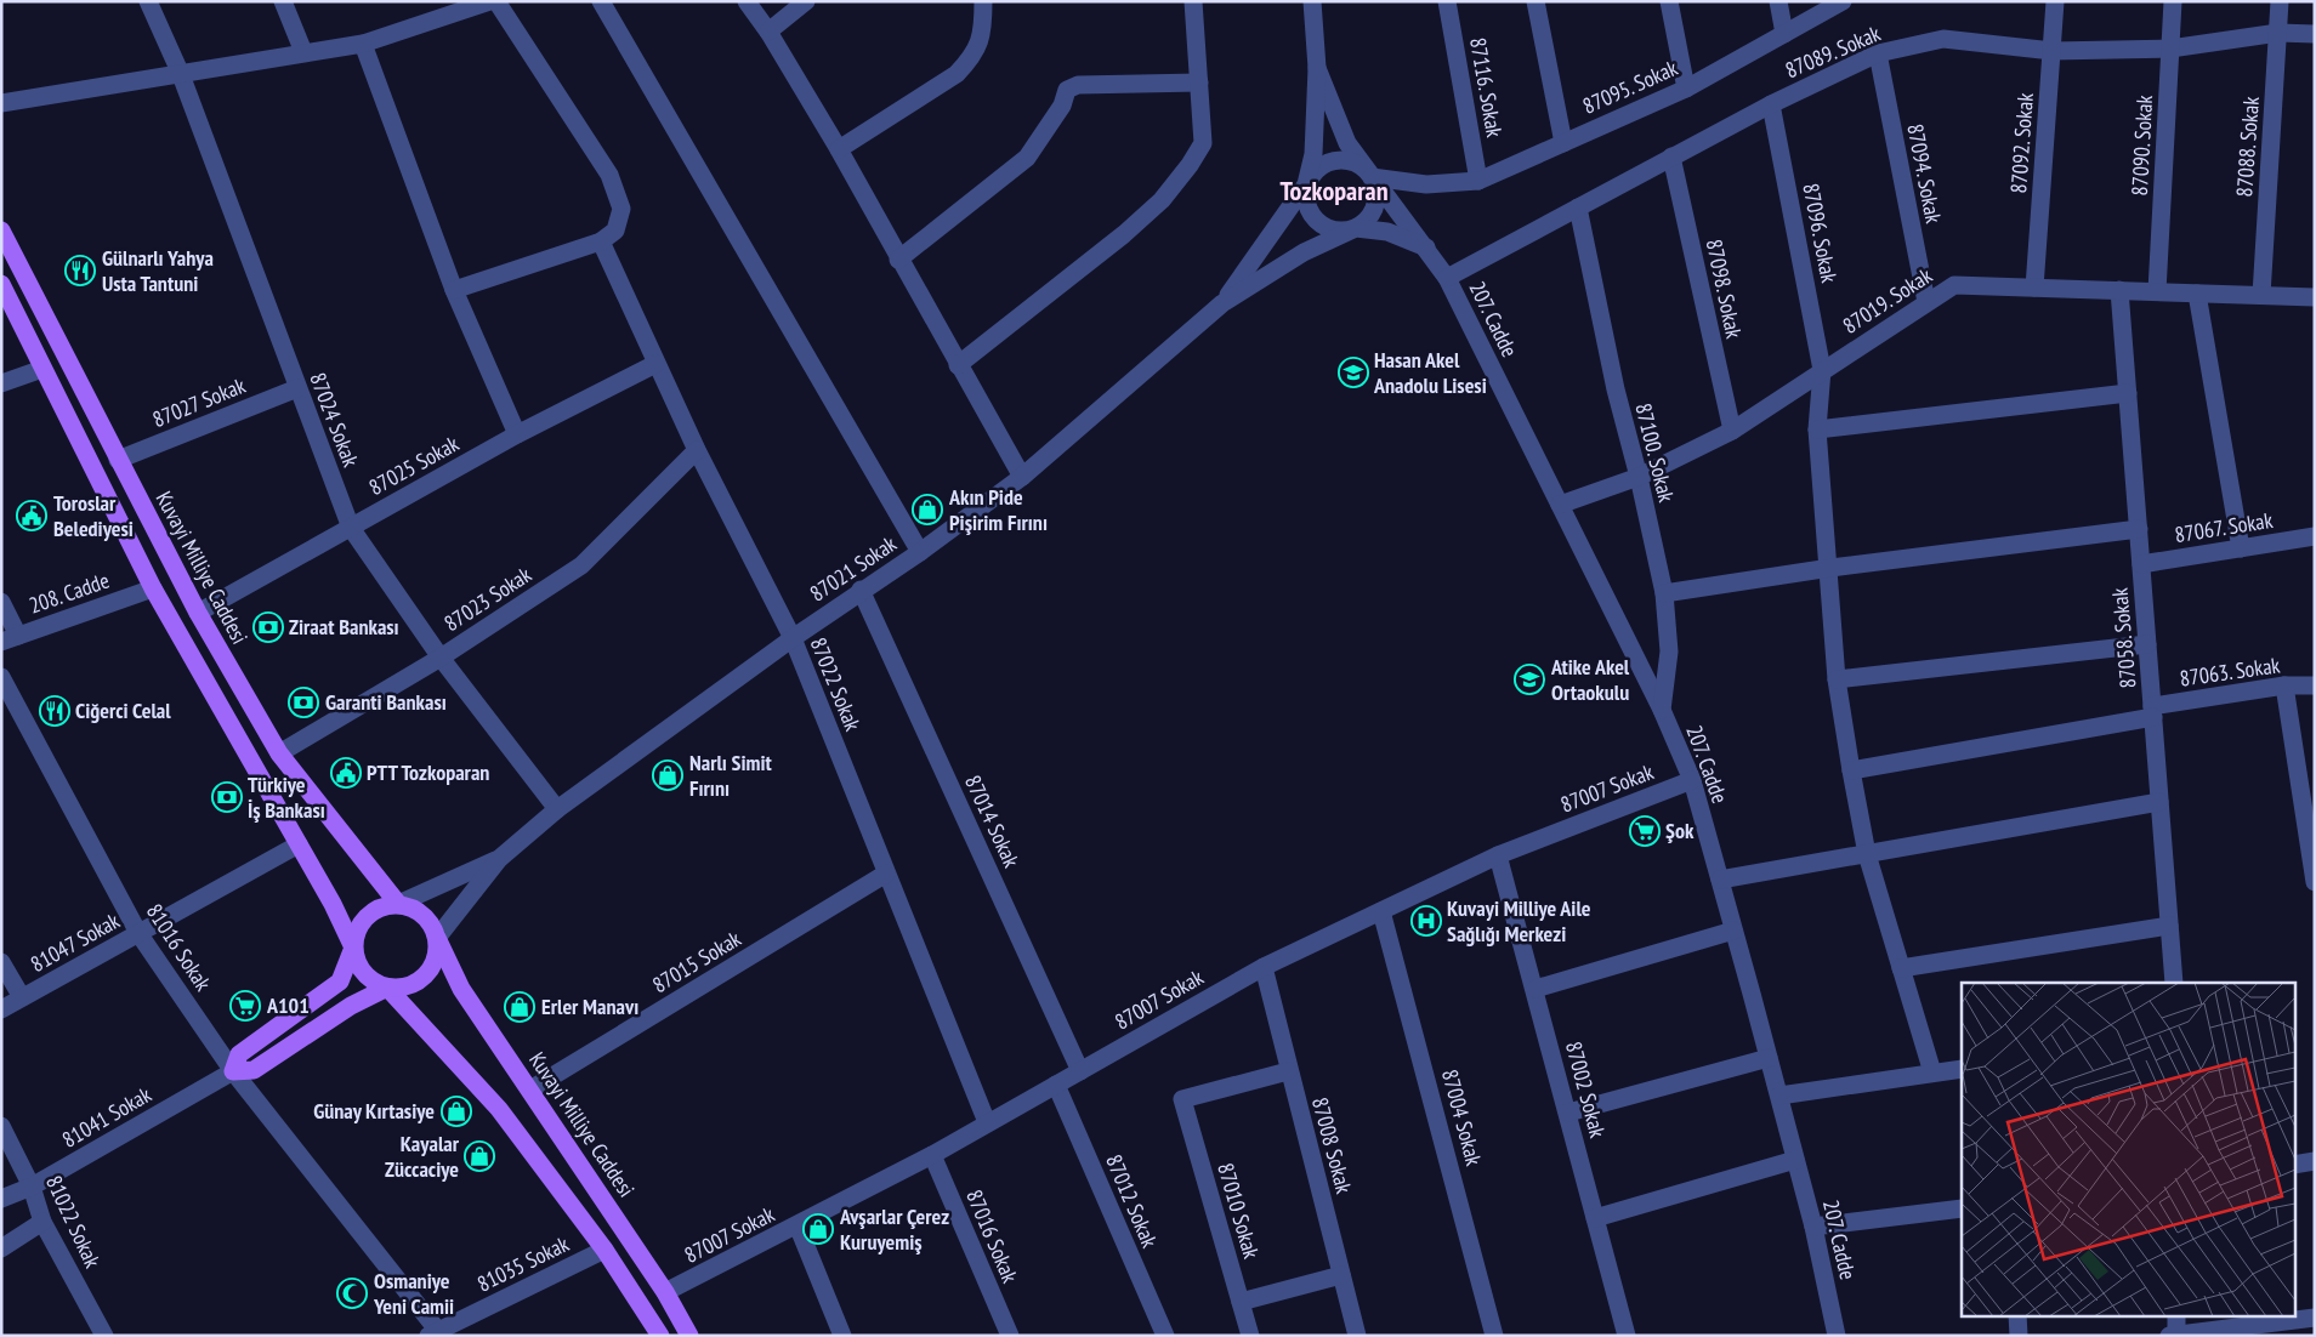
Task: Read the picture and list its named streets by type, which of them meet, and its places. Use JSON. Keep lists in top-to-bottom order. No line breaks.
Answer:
{"streets":{"main road":["Kuvayi Milliye Caddesi"],"street":["87089. Sokak","87116. Sokak","87095. Sokak","87092. Sokak","87090. Sokak","87088. Sokak","87094. Sokak","87096. Sokak","87098. Sokak","87019. Sokak","207. Cadde","87027 Sokak","87024 Sokak","87100. Sokak","87025 Sokak","87067. Sokak","87021 Sokak","208. Cadde","87023 Sokak","87058. Sokak","87063. Sokak","87022 Sokak","87007 Sokak","87014 Sokak","81047 Sokak","81016 Sokak","87015 Sokak","87002 Sokak","81041 Sokak","87004 Sokak","87008 Sokak","87012 Sokak","87010 Sokak","81022 Sokak","87016 Sokak","81035 Sokak"]},"crossings":[["87089. Sokak","87092. Sokak"],["87089. Sokak","87090. Sokak"],["87089. Sokak","87088. Sokak"],["87089. Sokak","87094. Sokak"],["87089. Sokak","87096. Sokak"],["87089. Sokak","87098. Sokak"],["87089. Sokak","207. Cadde"],["87089. Sokak","87100. Sokak"],["87116. Sokak","87095. Sokak"],["87095. Sokak","207. Cadde"],["87092. Sokak","87019. Sokak"],["87090. Sokak","87019. Sokak"],["87088. Sokak","87019. Sokak"],["87094. Sokak","87019. Sokak"],["87096. Sokak","87019. Sokak"],["87096. Sokak","87063. Sokak"],["87098. Sokak","87019. Sokak"],["87019. Sokak","207. Cadde"],["87019. Sokak","87100. Sokak"],["87019. Sokak","87058. Sokak"],["207. Cadde","87100. Sokak"],["207. Cadde","87007 Sokak"],["87027 Sokak","87024 Sokak"],["87027 Sokak","Kuvayi Milliye Caddesi"],["87024 Sokak","87025 Sokak"],["87024 Sokak","87021 Sokak"],["87024 Sokak","87023 Sokak"],["87025 Sokak","Kuvayi Milliye Caddesi"],["87025 Sokak","87022 Sokak"],["87067. Sokak","87058. Sokak"],["Kuvayi Milliye Caddesi","87021 Sokak"],["Kuvayi Milliye Caddesi","87023 Sokak"],["Kuvayi Milliye Caddesi","87007 Sokak"],["Kuvayi Milliye Caddesi","87015 Sokak"],["87021 Sokak","87022 Sokak"],["87021 Sokak","87014 Sokak"],["87023 Sokak","87022 Sokak"],["87058. Sokak","87063. Sokak"],["87022 Sokak","87007 Sokak"],["87022 Sokak","87015 Sokak"],["87007 Sokak","87014 Sokak"],["87007 Sokak","87002 Sokak"],["87007 Sokak","87004 Sokak"],["87007 Sokak","87008 Sokak"],["87007 Sokak","87012 Sokak"],["87007 Sokak","87016 Sokak"],["81047 Sokak","81016 Sokak"],["81016 Sokak","81041 Sokak"],["81016 Sokak","81035 Sokak"],["81041 Sokak","81022 Sokak"],["87008 Sokak","87010 Sokak"]],"districts":["Tozkoparan"],"places":{"restaurant":["Gülnarlı Yahya Usta Tantuni","Ciğerci Celal"],"school or university":["Hasan Akel Anadolu Lisesi","Atike Akel Ortaokulu"],"shop":["Akın Pide Pişirim Fırını","Narlı Simit Fırını","Erler Manavı","Günay Kırtasiye","Kayalar Züccaciye","Avşarlar Çerez Kuruyemiş"],"public building":["Toroslar Belediyesi","PTT Tozkoparan"],"bank":["Ziraat Bankası","Garanti Bankası","Türkiye İş Bankası"],"supermarket":["Şok","A101"],"hospital":["Kuvayi Milliye Aile Sağlığı Merkezi"],"mosque":["Osmaniye Yeni Camii"]}}
